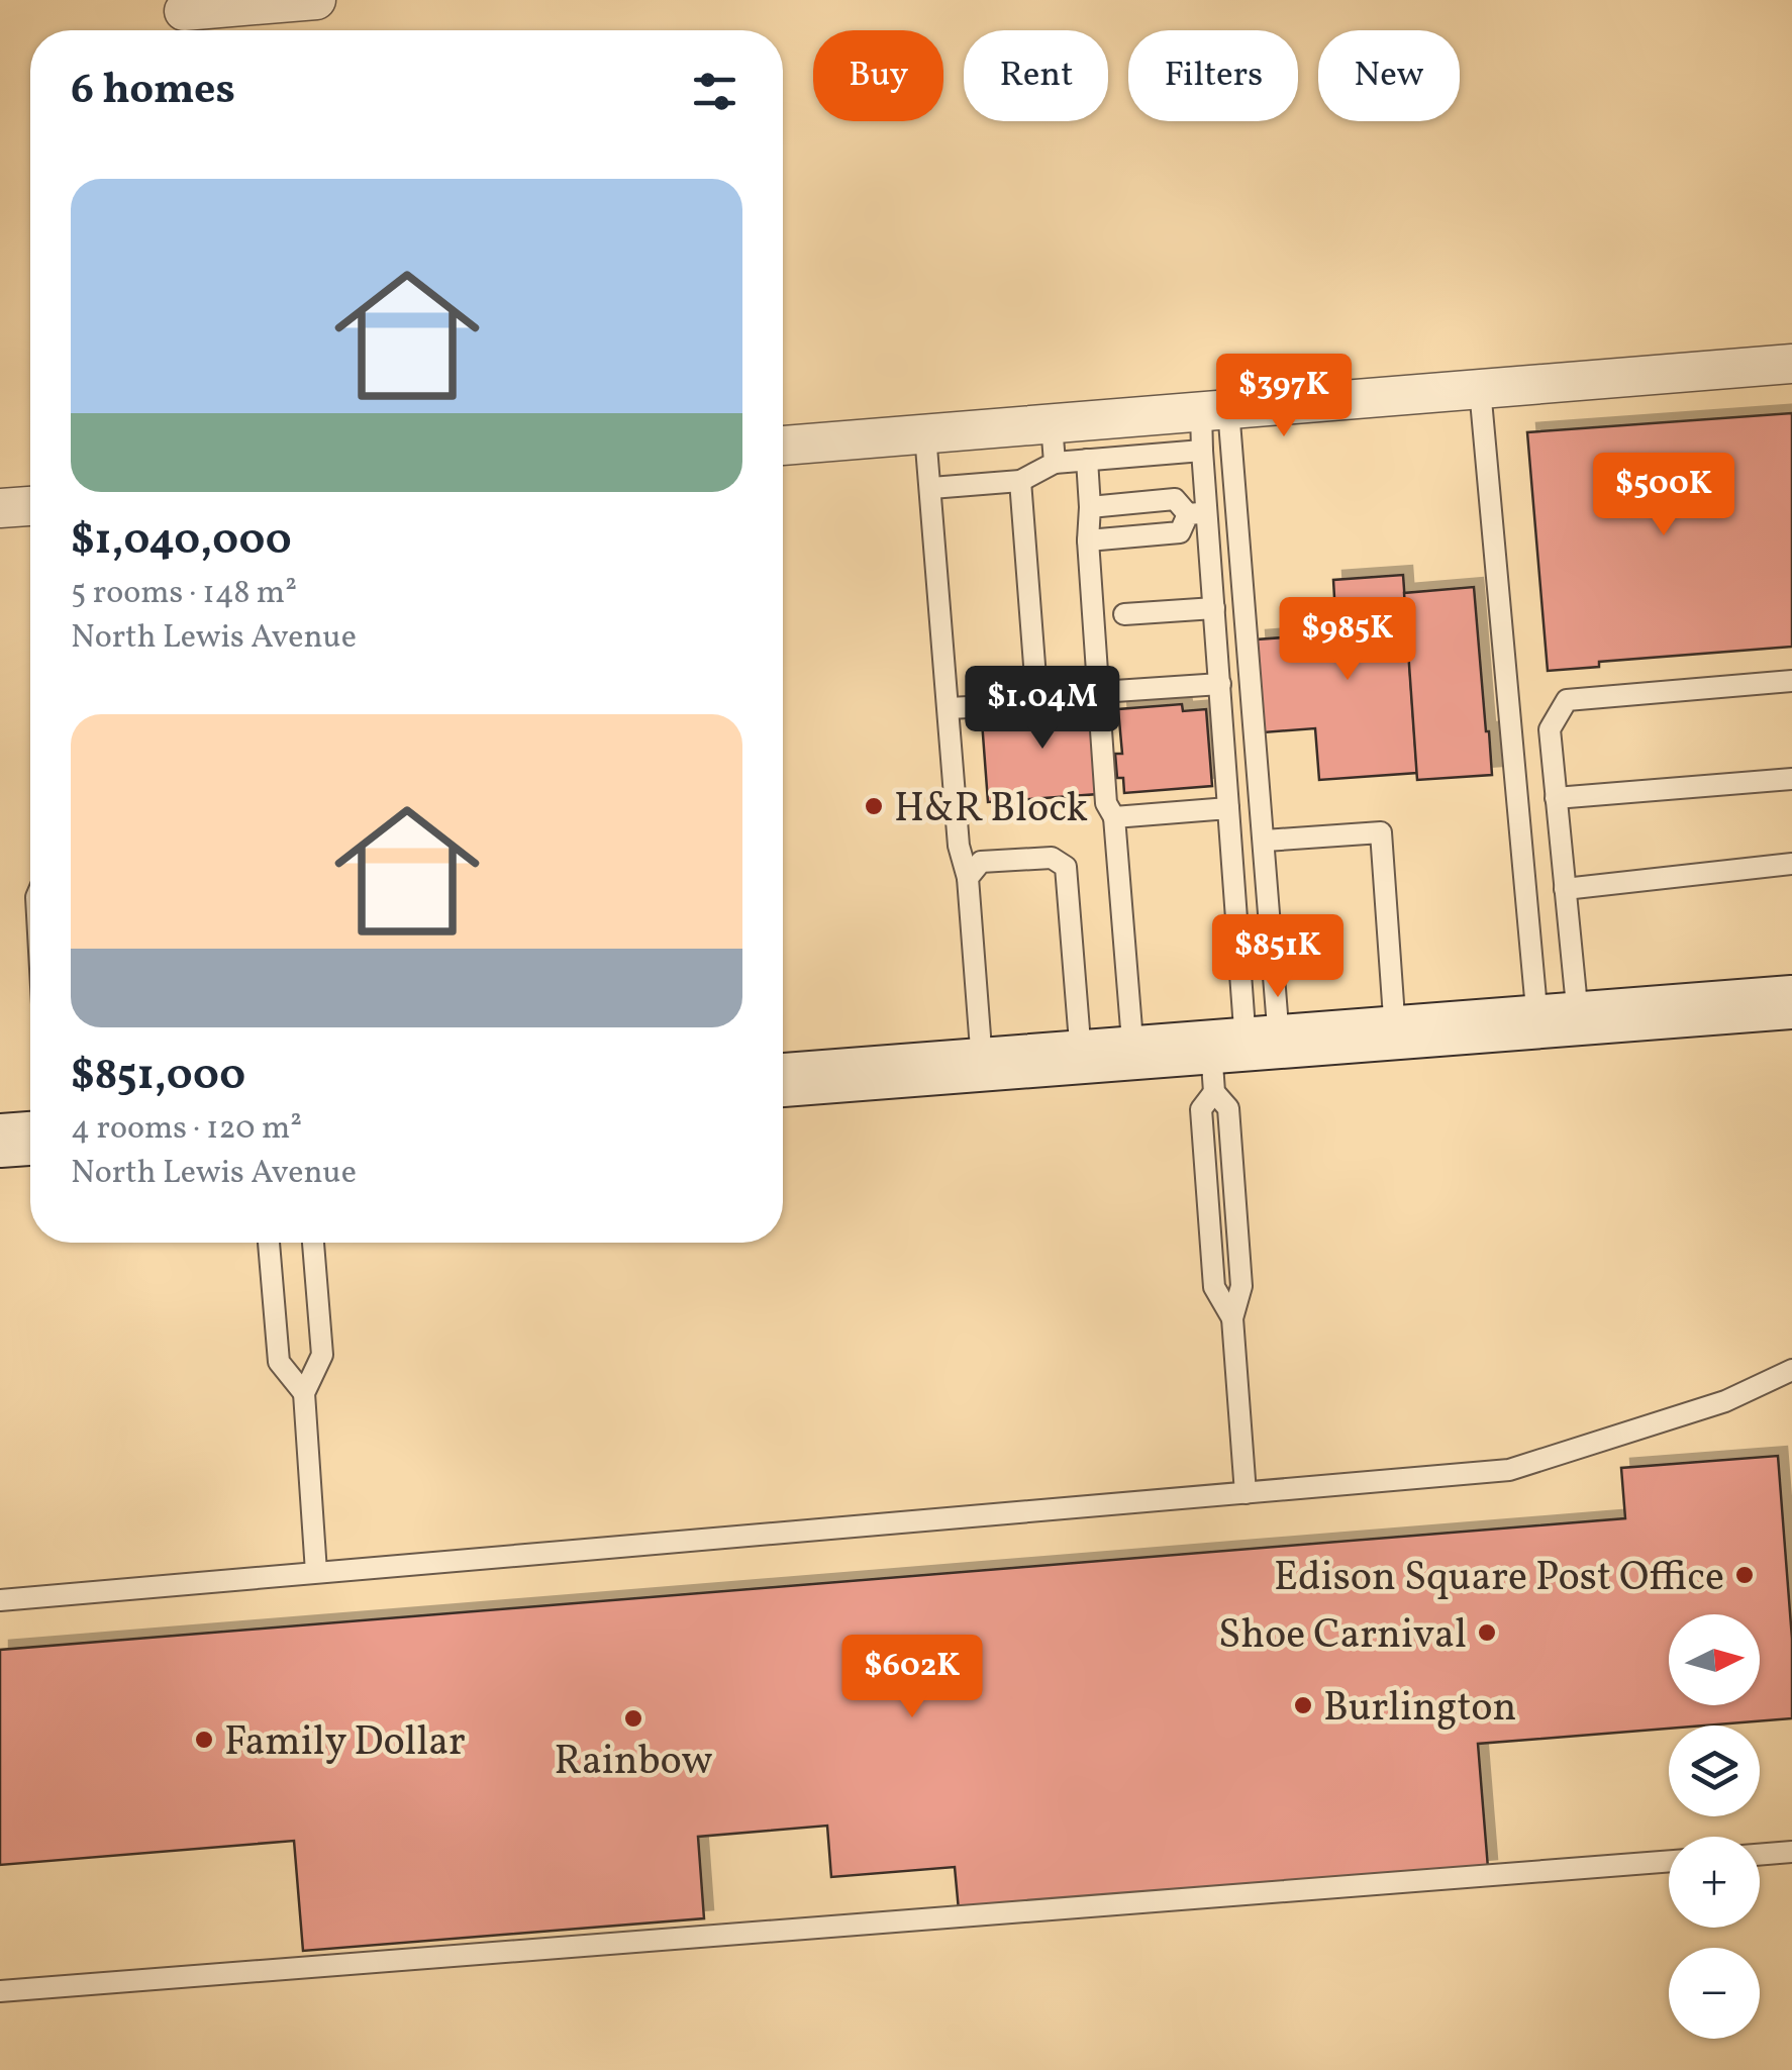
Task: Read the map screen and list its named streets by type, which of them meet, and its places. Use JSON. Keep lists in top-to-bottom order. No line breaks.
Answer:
{"places":["H&R Block","Edison Square Post Office","Shoe Carnival","Burlington","Rainbow","Family Dollar"],"north":"right","page":{"chip":["Buy","Rent","Filters","New"],"heading":"6 homes","list":[{"name":"$1,040,000","note":"5 rooms · 148 m² · North Lewis Avenue"},{"name":"$851,000","note":"4 rooms · 120 m² · North Lewis Avenue"}],"price":["$397K","$500K","$985K","$1.04M","$851K","$602K"],"map_buttons":["+","−"]}}
